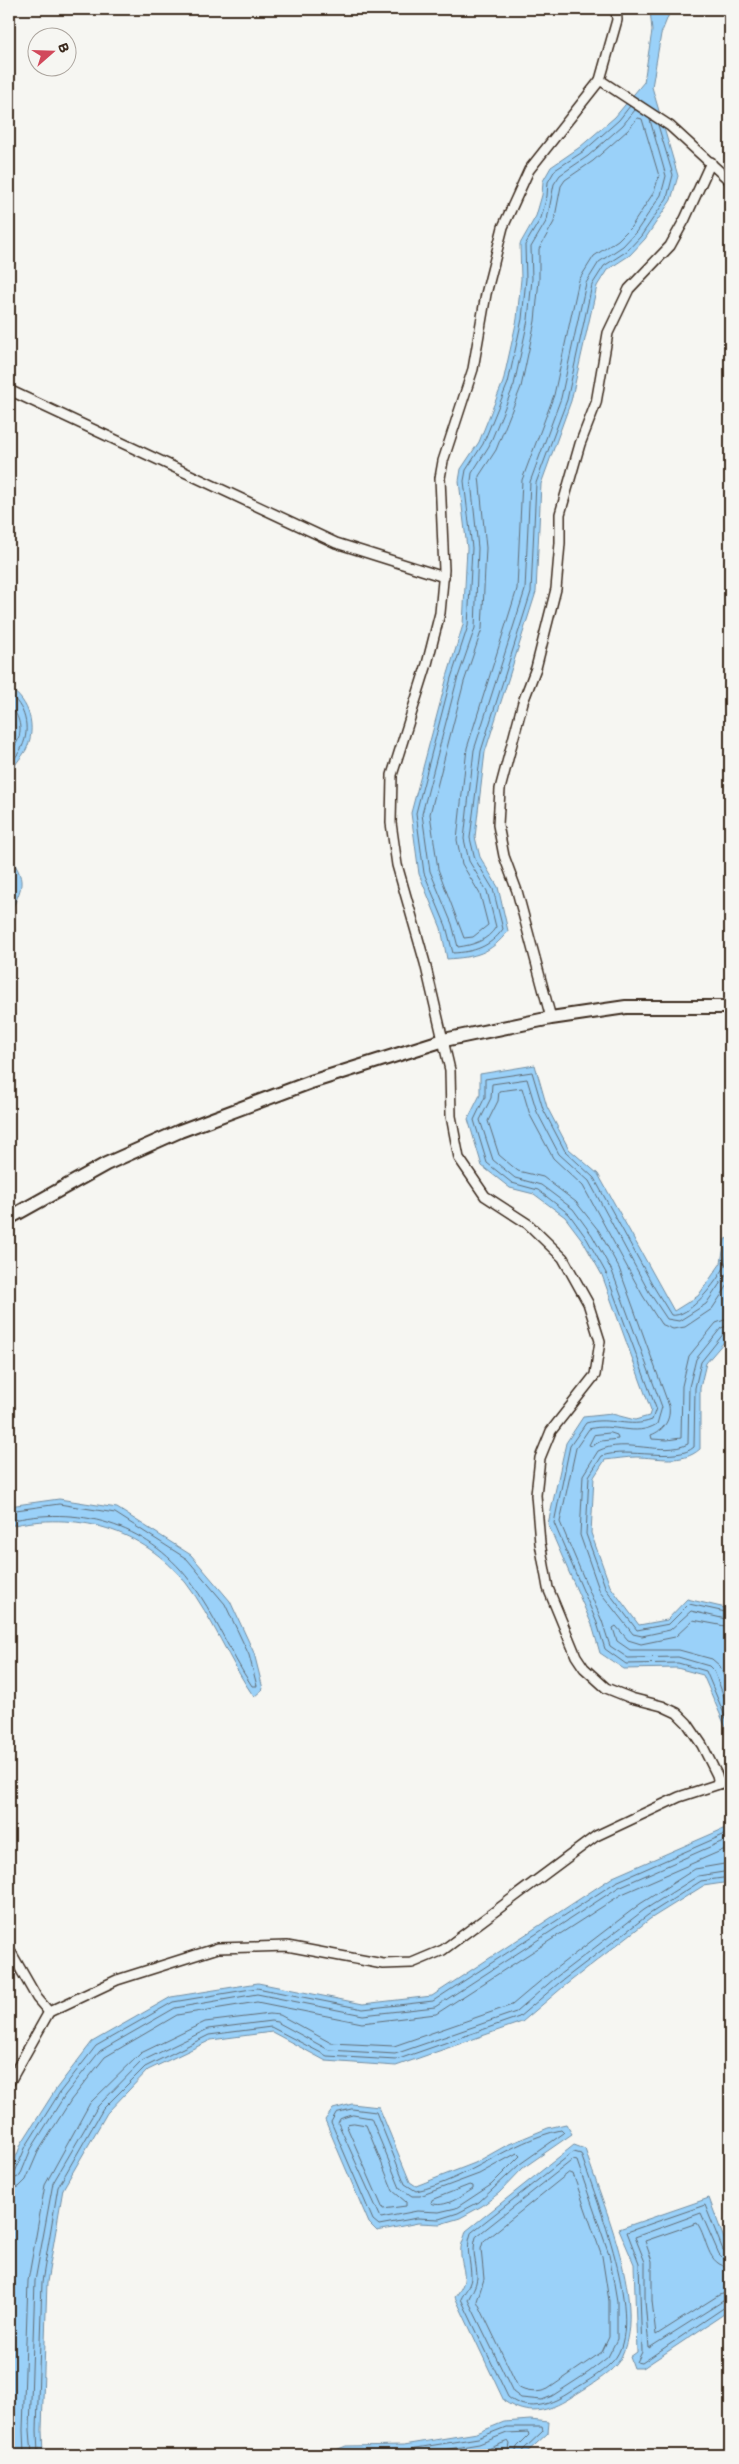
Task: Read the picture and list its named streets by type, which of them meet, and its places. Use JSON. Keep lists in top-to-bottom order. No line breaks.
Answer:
{"north":"right"}
